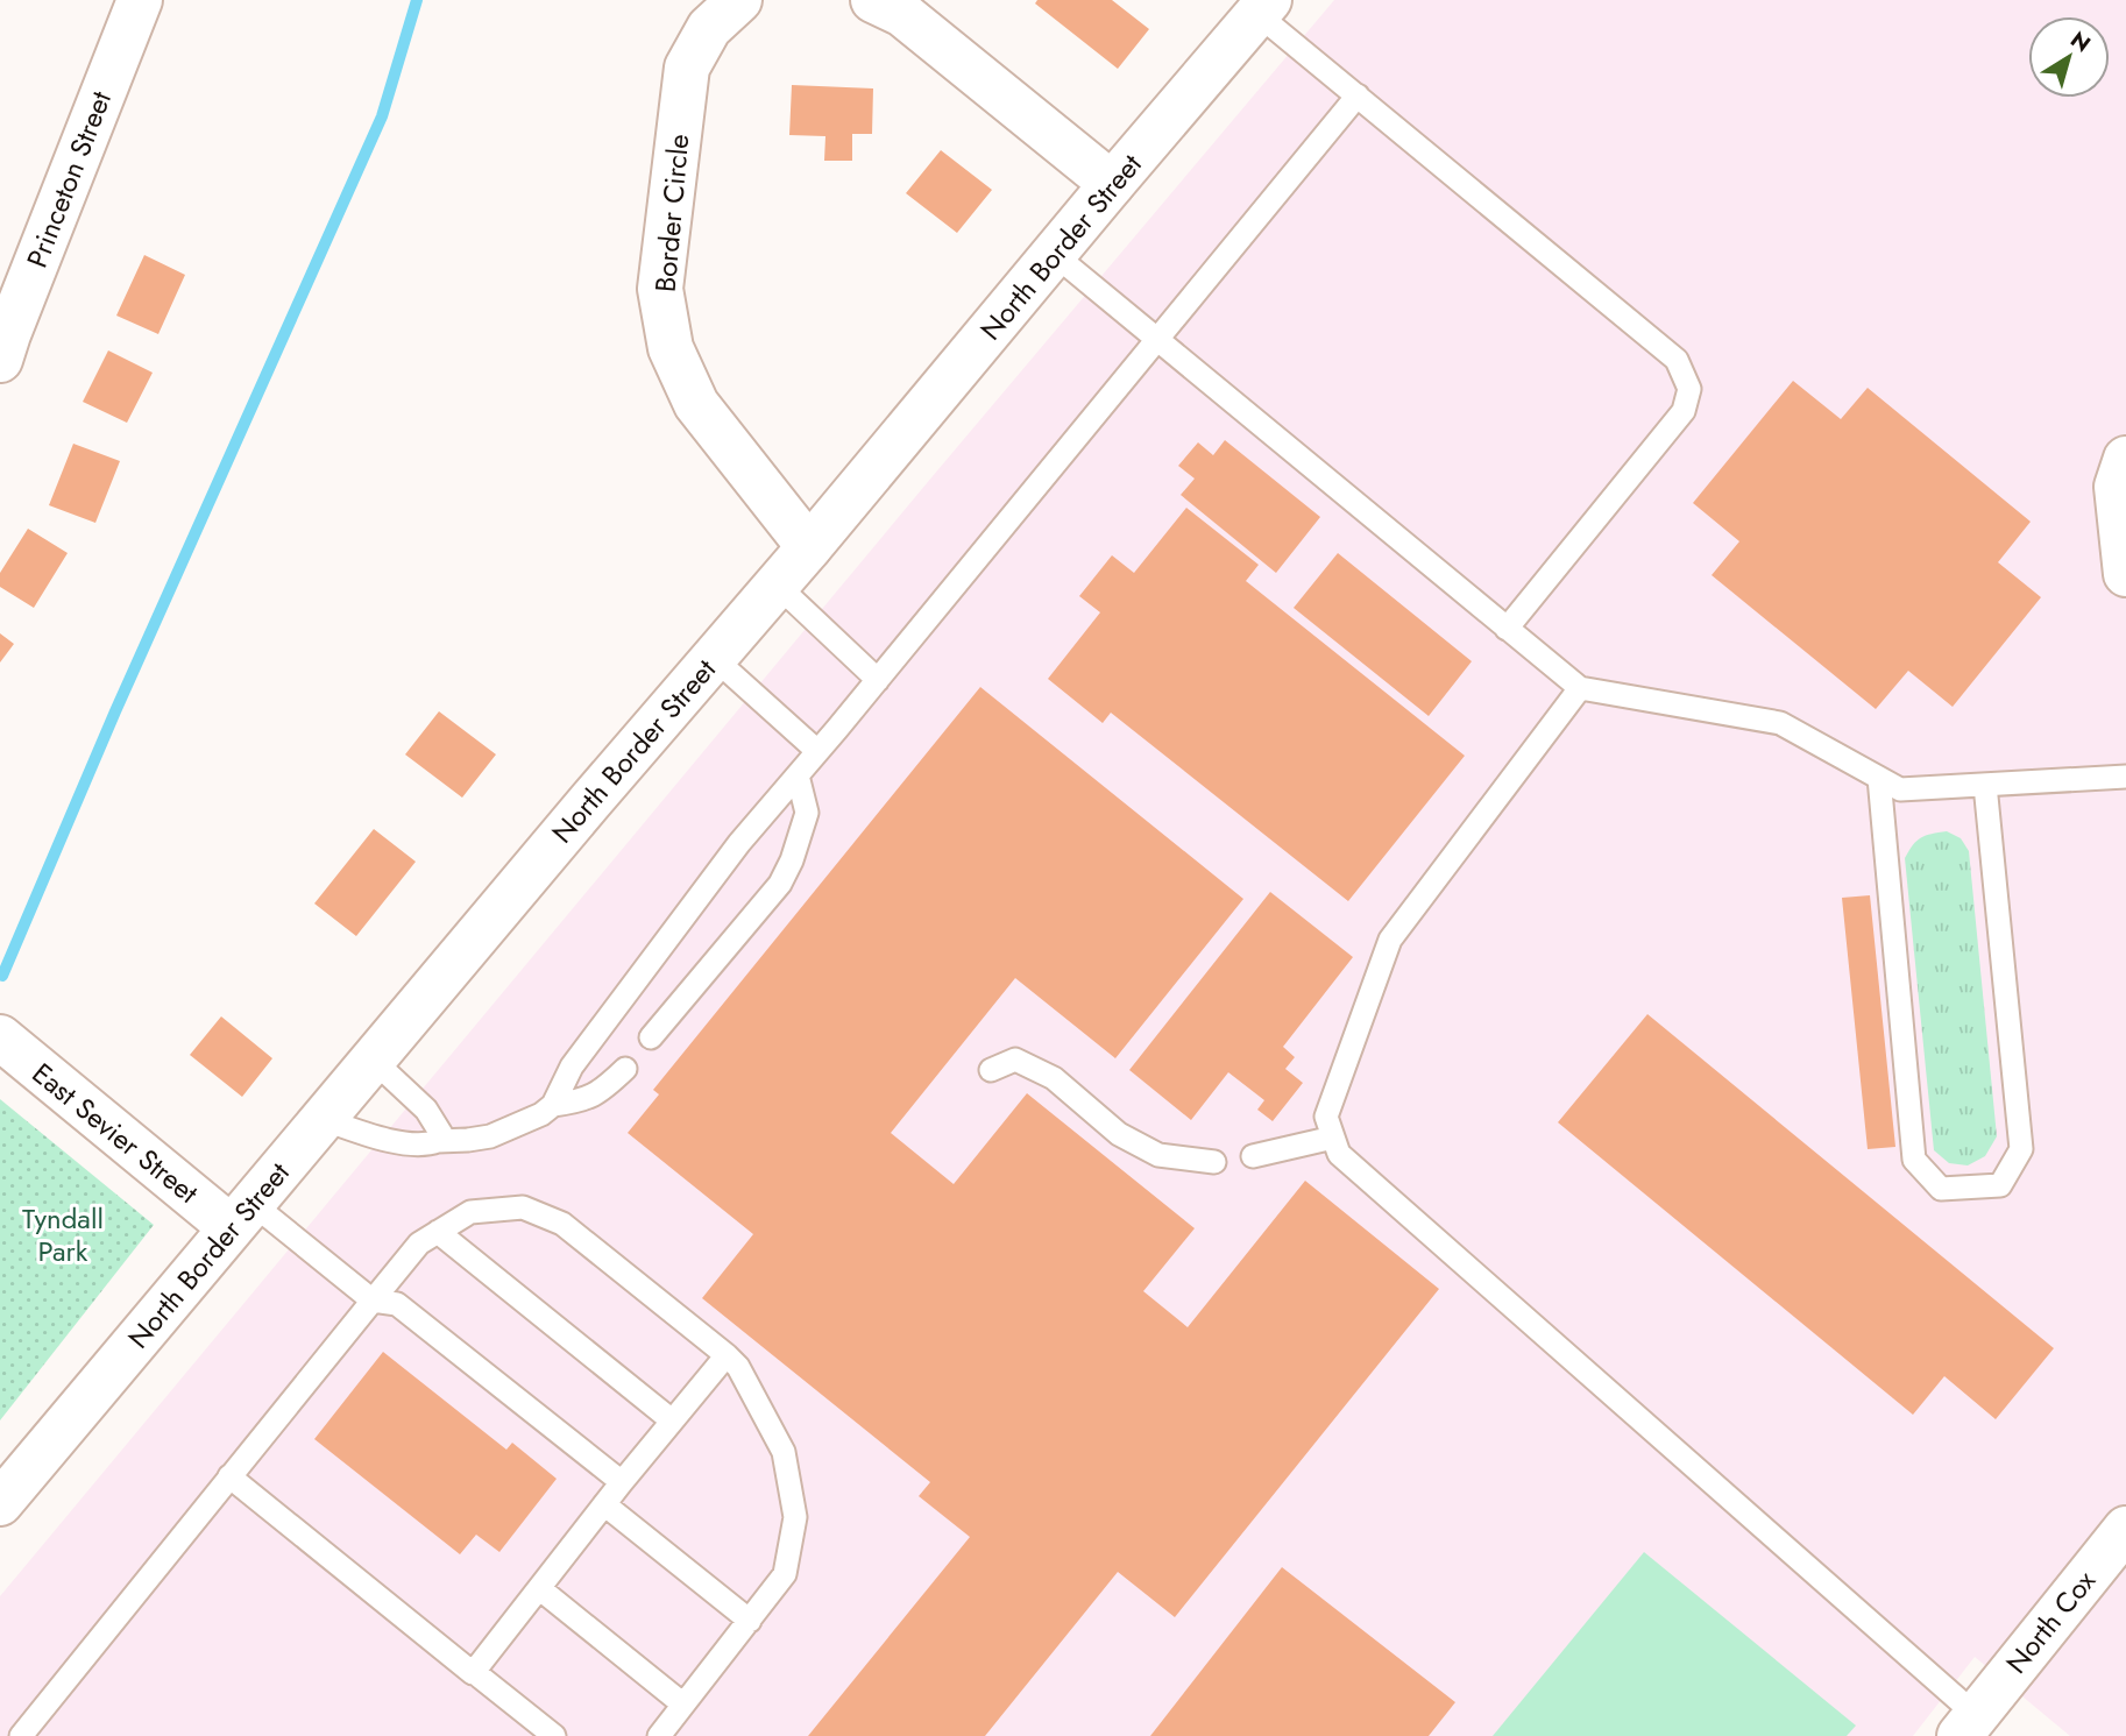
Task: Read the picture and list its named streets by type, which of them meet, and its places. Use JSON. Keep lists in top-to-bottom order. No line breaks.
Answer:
{"streets":{"street":["Princeton Street","Border Circle","North Border Street","East Sevier Street","North Cox"]},"crossings":[["Border Circle","North Border Street"],["North Border Street","East Sevier Street"]],"parks":["Tyndall Park"],"north":"top right"}
